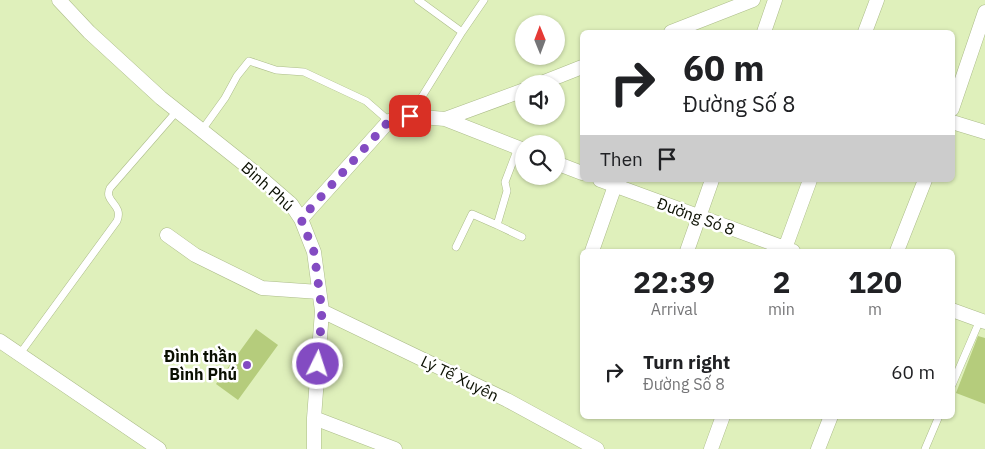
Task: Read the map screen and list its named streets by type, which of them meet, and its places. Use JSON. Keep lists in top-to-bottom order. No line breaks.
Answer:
{"streets":{"street":["Bình Phú","Đường Só 8","Lý Tế Xuyên"]},"crossings":[["Bình Phú","Lý Tế Xuyên"]],"places":["Đình thần Bình Phú"],"north":"top","page":{"turn":["60 m","Đường Số 8"],"then":"Then","eta":["22:39","Arrival","2","min","120","m"],"list":[{"name":"Turn right","note":"Đường Số 8","value":"60 m"}]}}
